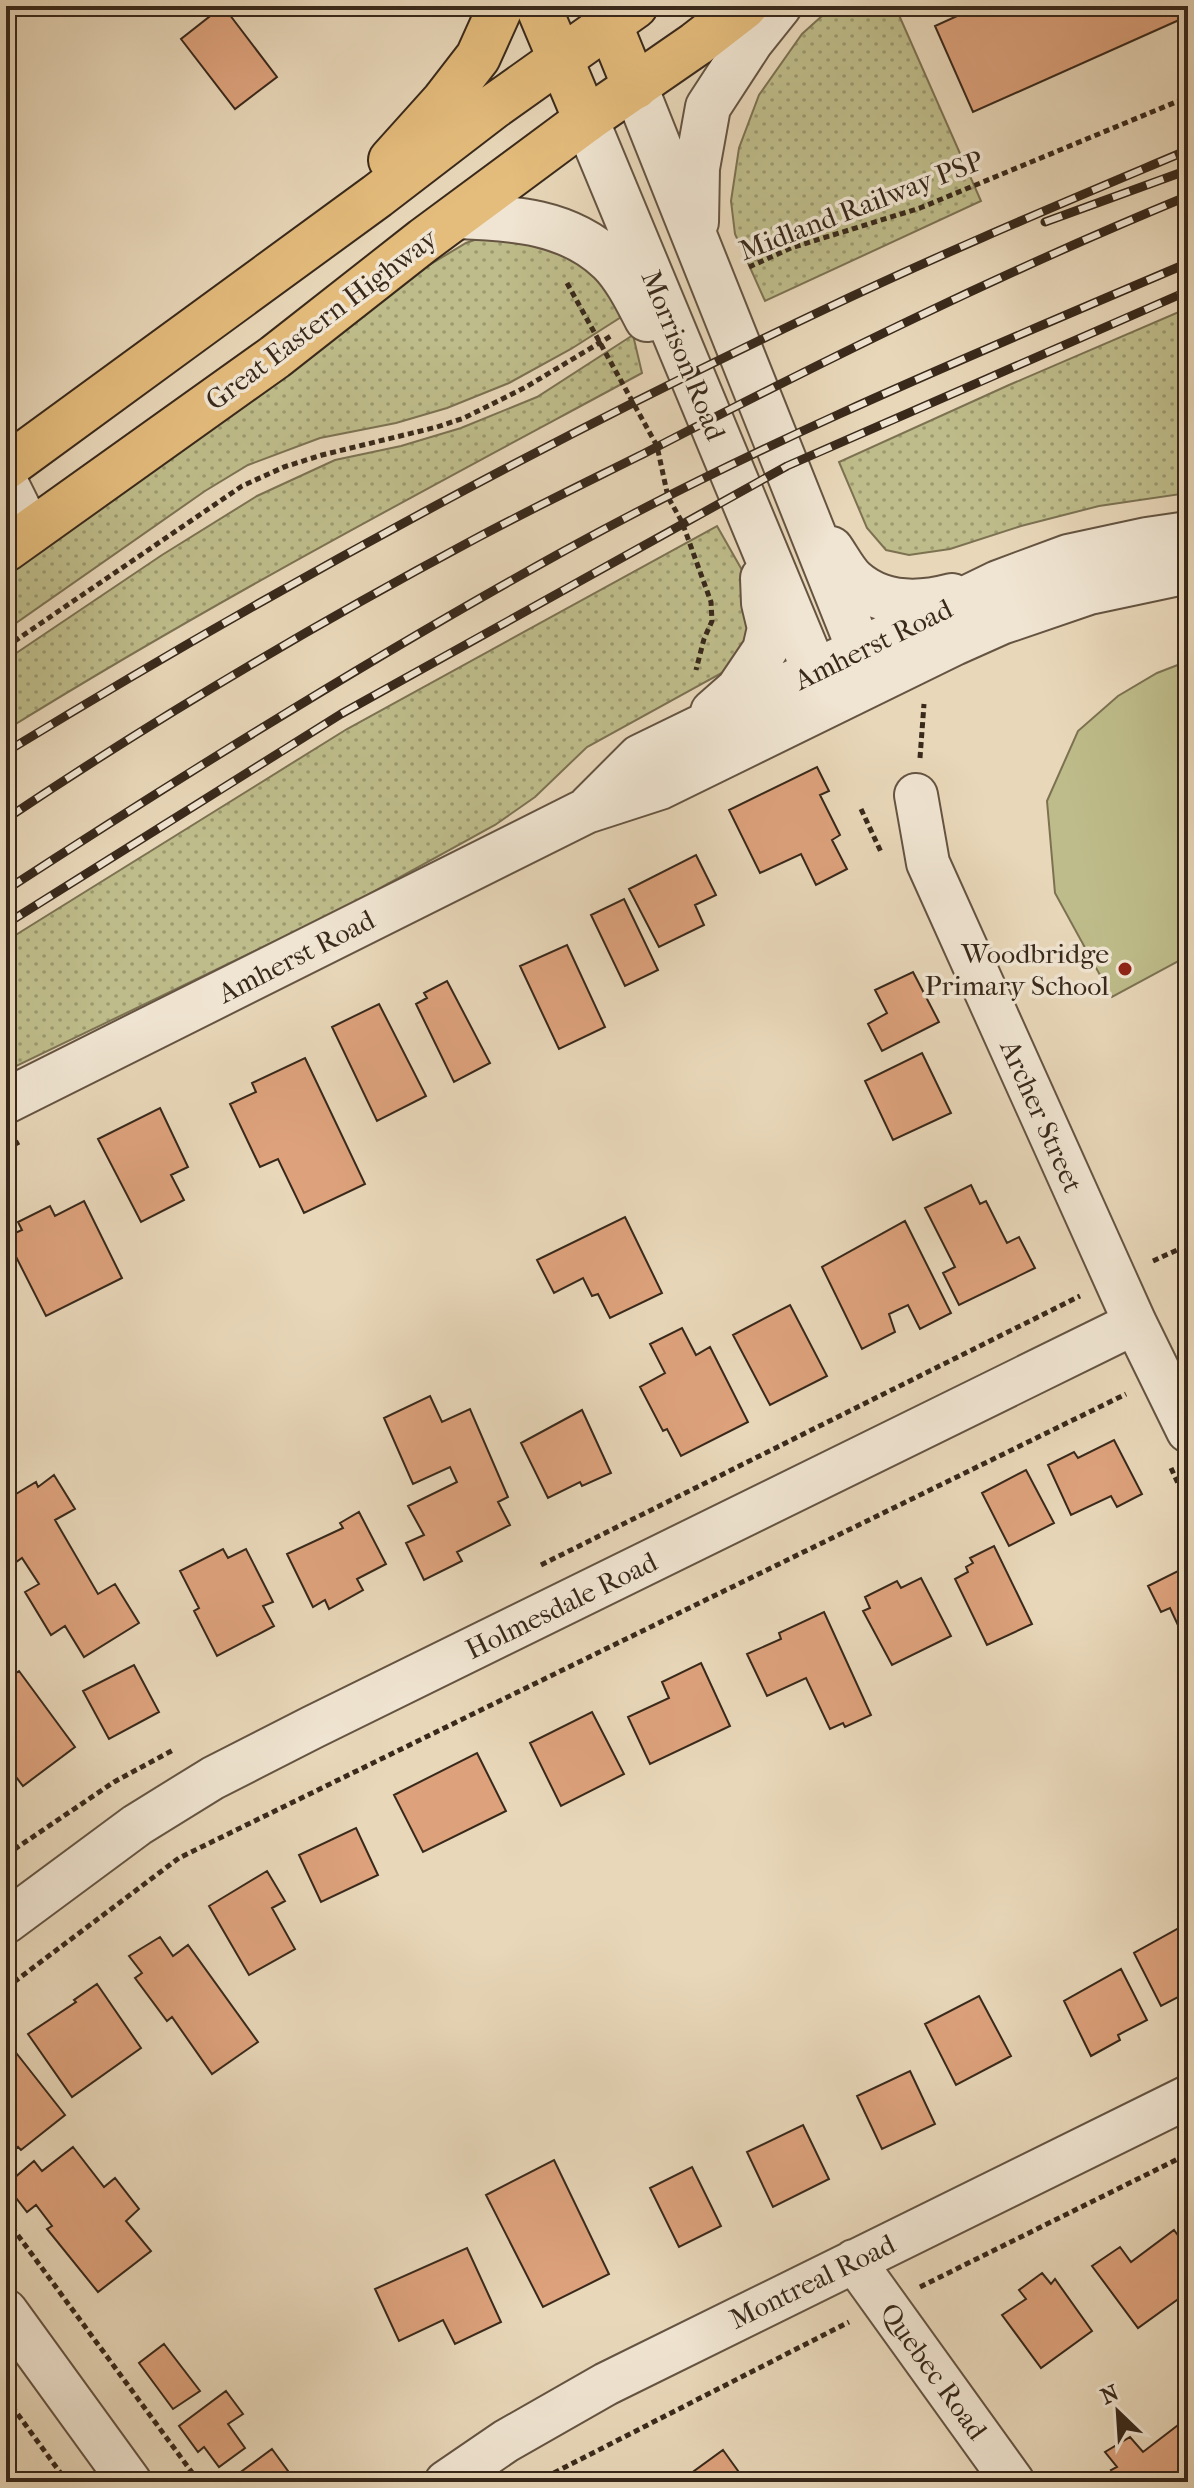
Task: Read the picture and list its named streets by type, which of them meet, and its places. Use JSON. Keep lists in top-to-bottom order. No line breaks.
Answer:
{"streets":{"main road":["Great Eastern Highway","Morrison Road"],"street":["Amherst Road","Archer Street","Holmesdale Road","Montreal Road","Quebec Road"],"path":["Midland Railway PSP"]},"crossings":[["Midland Railway PSP","Morrison Road"],["Great Eastern Highway","Morrison Road"],["Morrison Road","Amherst Road"],["Archer Street","Holmesdale Road"],["Montreal Road","Quebec Road"]],"places":["Woodbridge Primary School"],"north":"top left"}
